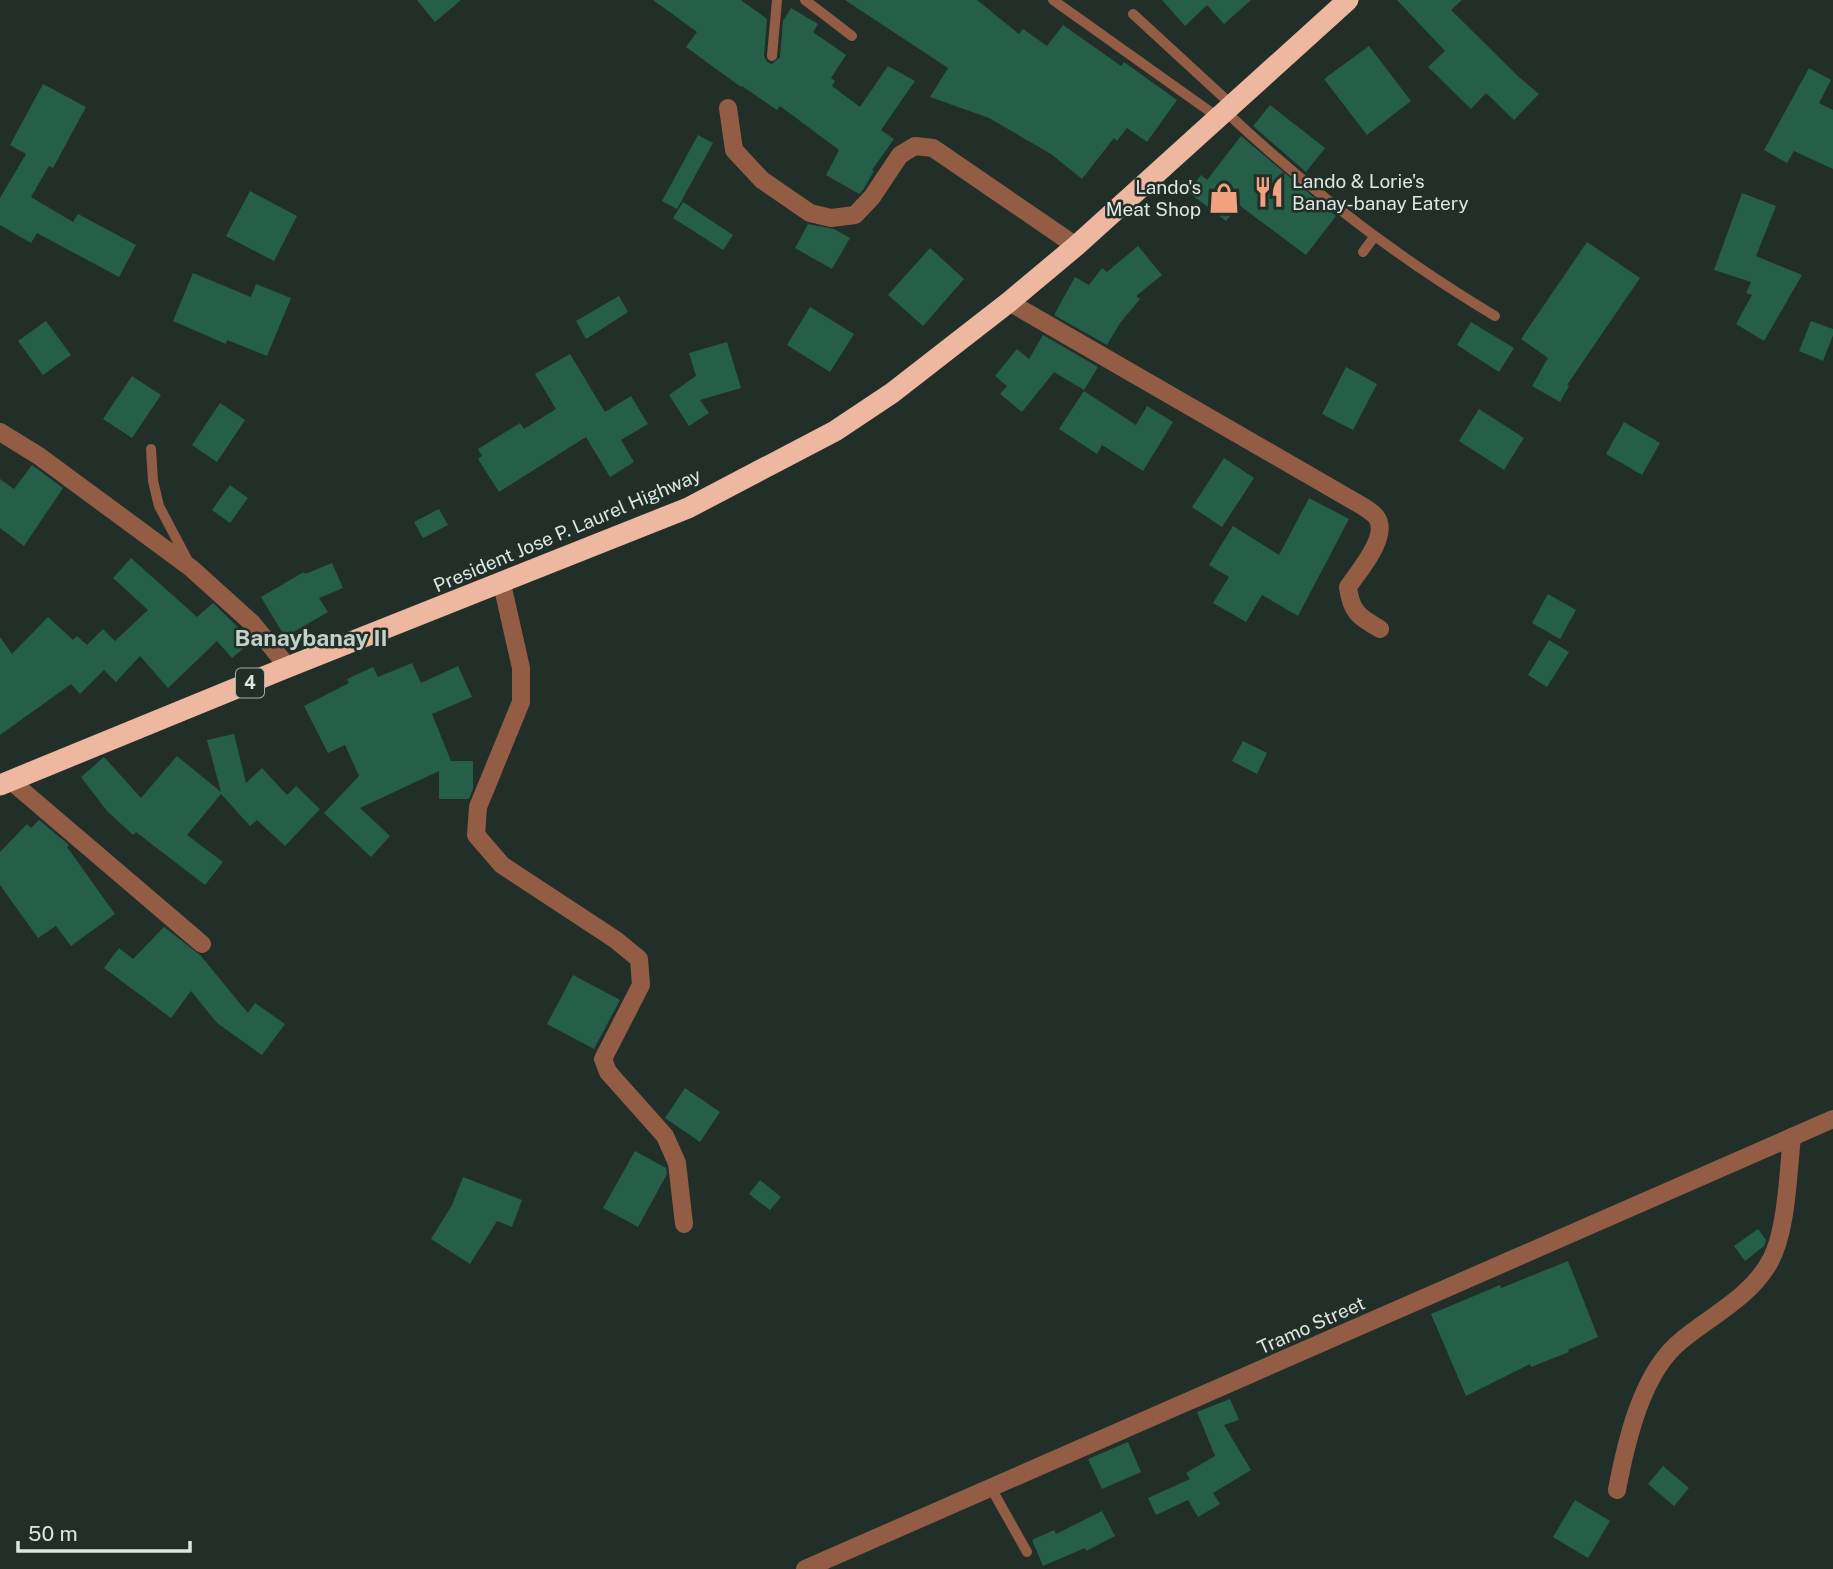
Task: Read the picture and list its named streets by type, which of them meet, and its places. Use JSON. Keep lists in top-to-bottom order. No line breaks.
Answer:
{"streets":{"highway":["President Jose P. Laurel Highway","4"],"street":["Tramo Street"]},"districts":["Banaybanay II"],"places":{"restaurant":["Lando & Lorie's Banay-banay Eatery"],"shop":["Lando's Meat Shop"]},"scale_bar":"50 m"}
